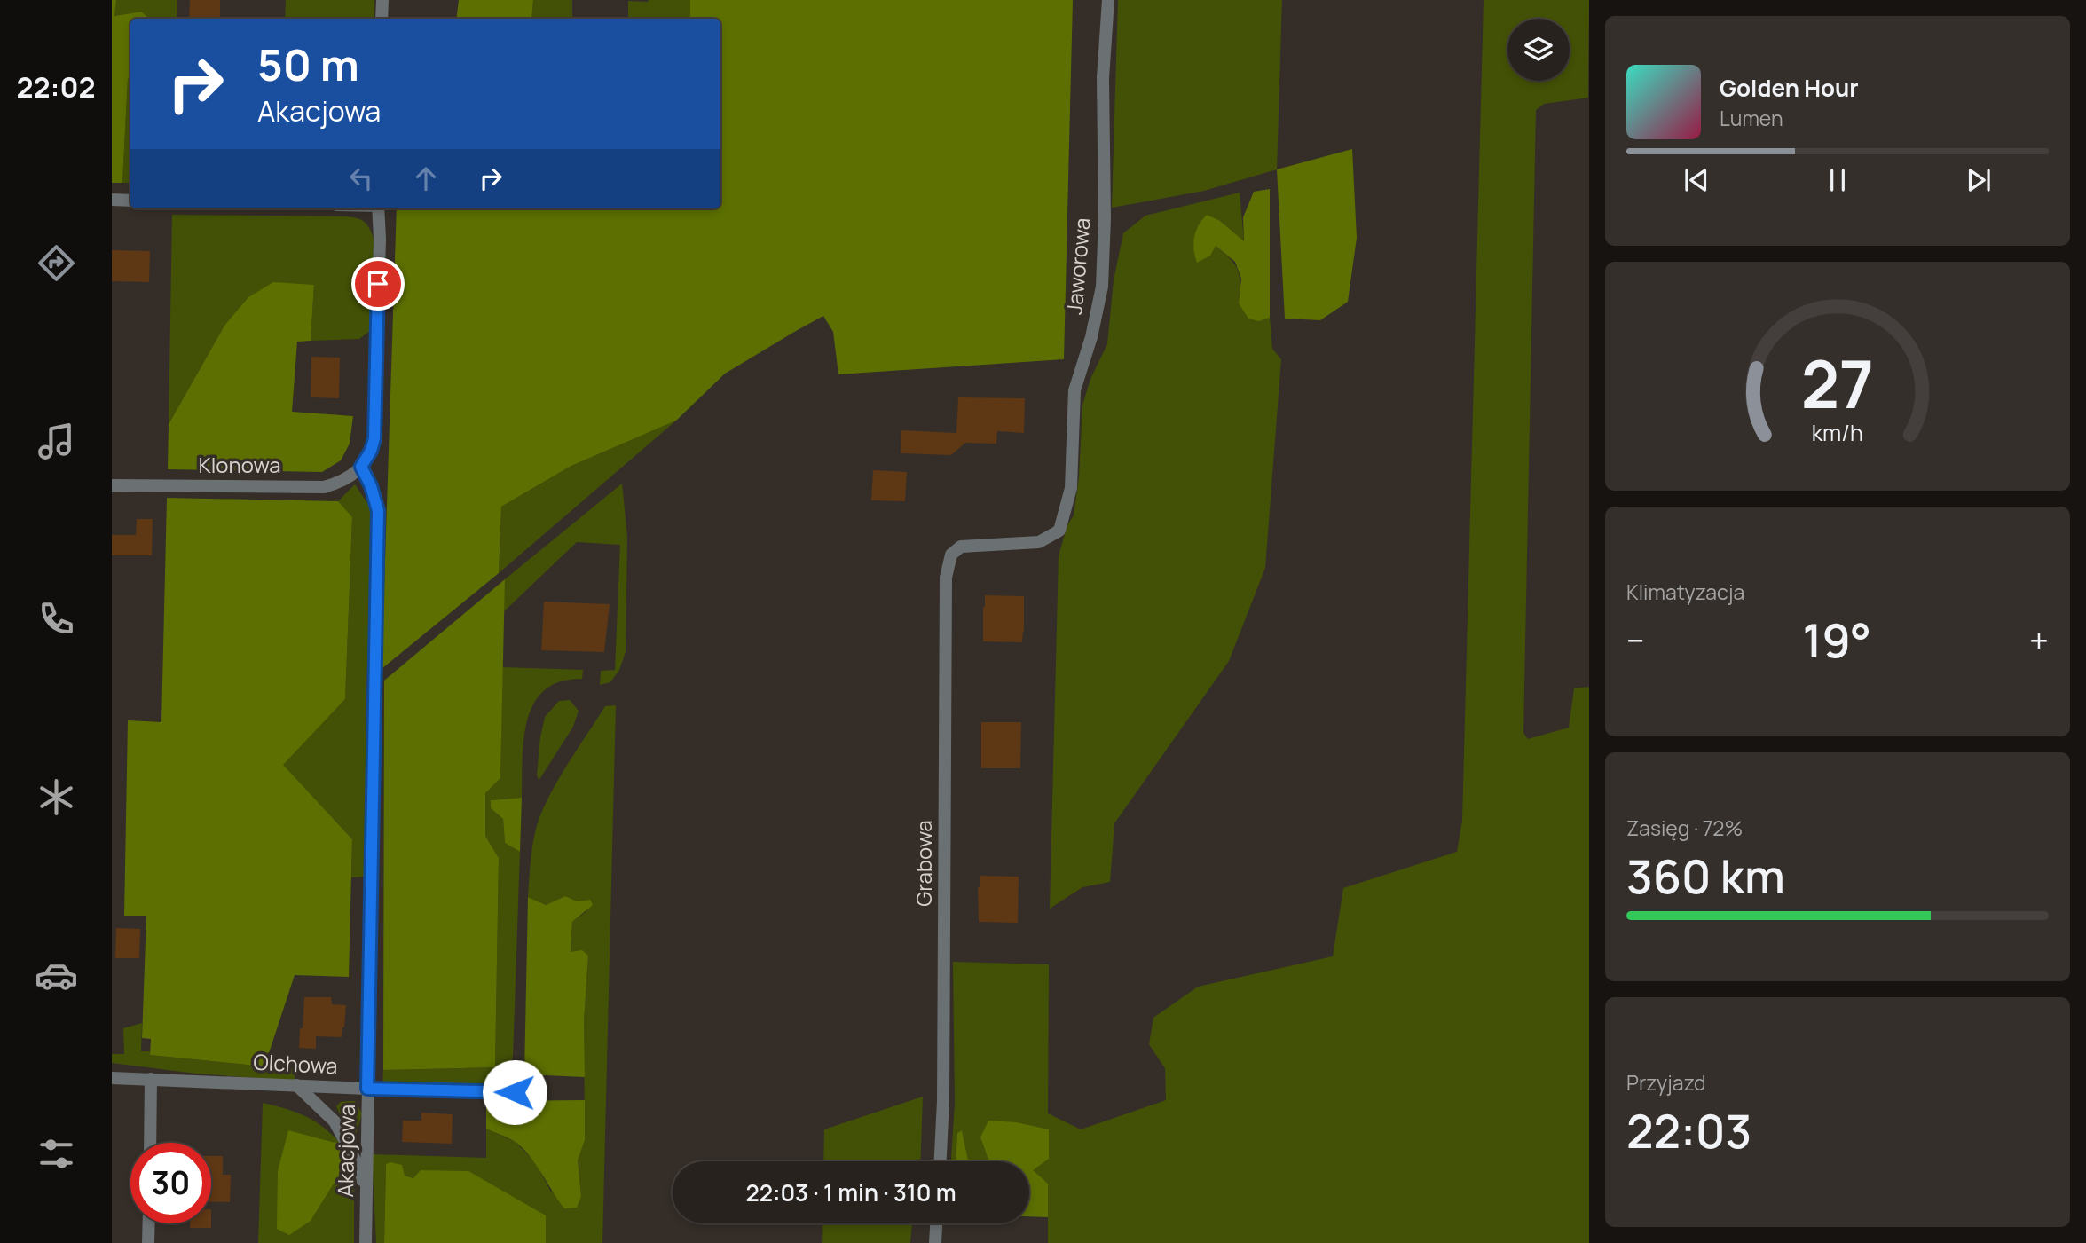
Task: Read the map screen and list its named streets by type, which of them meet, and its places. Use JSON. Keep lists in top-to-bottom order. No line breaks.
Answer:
{"streets":{"street":["Jaworowa","Klonowa","Grabowa","Olchowa","Akacjowa"]},"crossings":[["Jaworowa","Grabowa"],["Klonowa","Akacjowa"],["Olchowa","Akacjowa"]],"page":{"tabs":"22:02","turn":["50 m","Akacjowa"],"song":["Golden Hour","Lumen"],"tile":["Klimatyzacja",["Zasięg · 72%","360 km"],["Przyjazd","22:03"]],"heat":["−","19°","+"],"limit":"30","trip":"22:03 · 1 min · 310 m","gauge":["27","km/h"]}}
